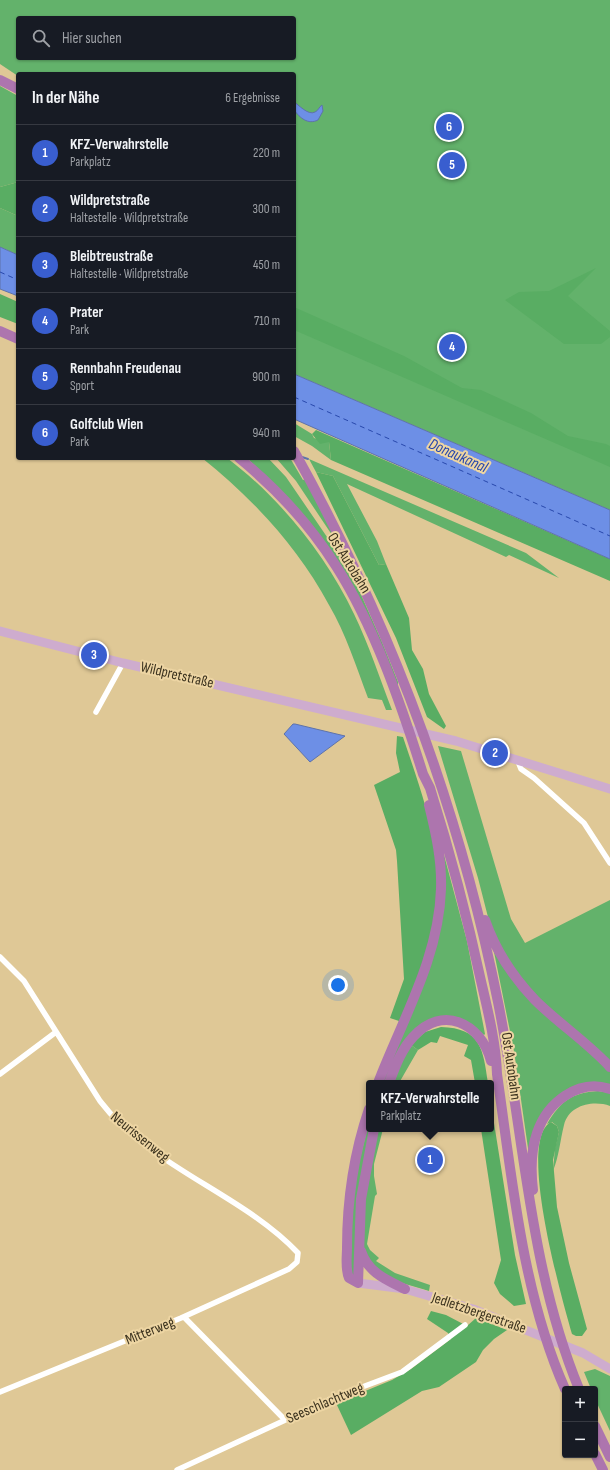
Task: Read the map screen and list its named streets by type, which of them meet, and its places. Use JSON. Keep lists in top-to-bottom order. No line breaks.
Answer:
{"streets":{"highway":["Ost Autobahn"],"main road":["Wildpretstraße","Jedletzbergerstraße"],"street":["Neurissenweg","Mitterweg","Seeschlachtweg"]},"crossings":[["Neurissenweg","Mitterweg"]],"water":["Donaukanal"],"page":{"search":"Hier suchen","heading":["In der Nähe","6 Ergebnisse"],"pins":["6","5","4","3","2","1"],"list":[{"mark":"1","name":"KFZ-Verwahrstelle","note":"Parkplatz","value":"220 m"},{"mark":"2","name":"Wildpretstraße","note":"Haltestelle · Wildpretstraße","value":"300 m"},{"mark":"3","name":"Bleibtreustraße","note":"Haltestelle · Wildpretstraße","value":"450 m"},{"mark":"4","name":"Prater","note":"Park","value":"710 m"},{"mark":"5","name":"Rennbahn Freudenau","note":"Sport","value":"900 m"},{"mark":"6","name":"Golfclub Wien","note":"Park","value":"940 m"}],"popup":["KFZ-Verwahrstelle","Parkplatz"],"map_buttons":["+","−"]}}
